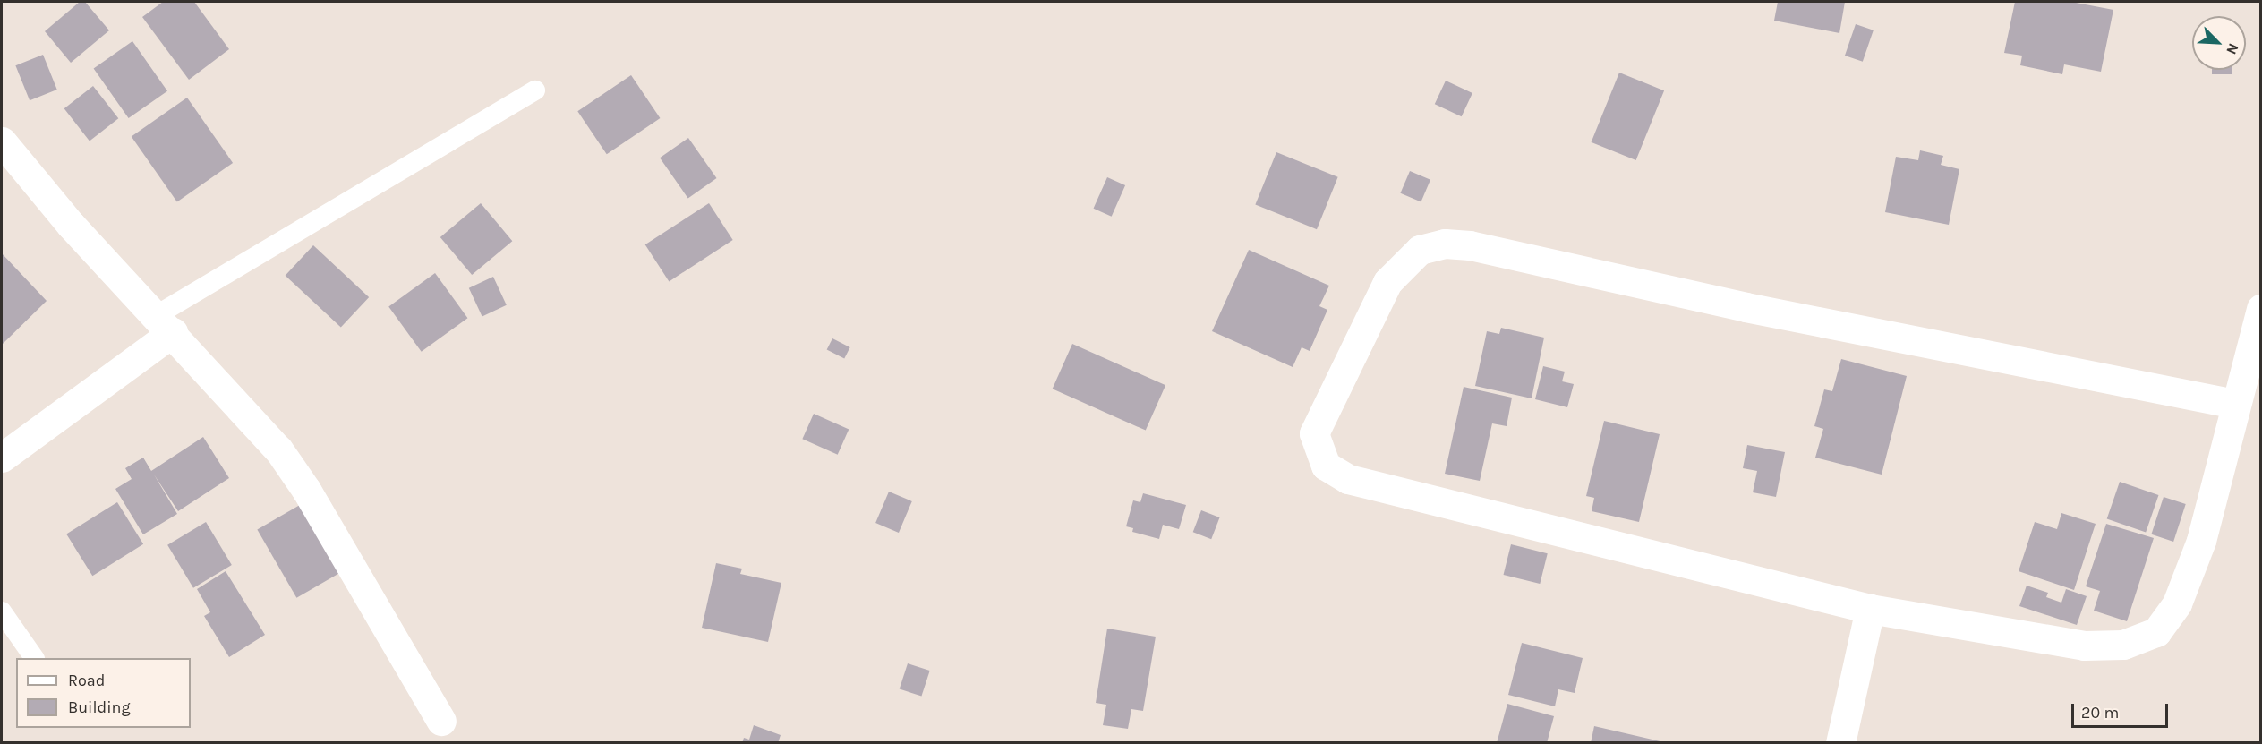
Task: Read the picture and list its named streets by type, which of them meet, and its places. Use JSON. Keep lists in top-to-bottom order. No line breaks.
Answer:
{"legend":["Road","Building"],"scale_bar":"20 m","north":"bottom right"}
